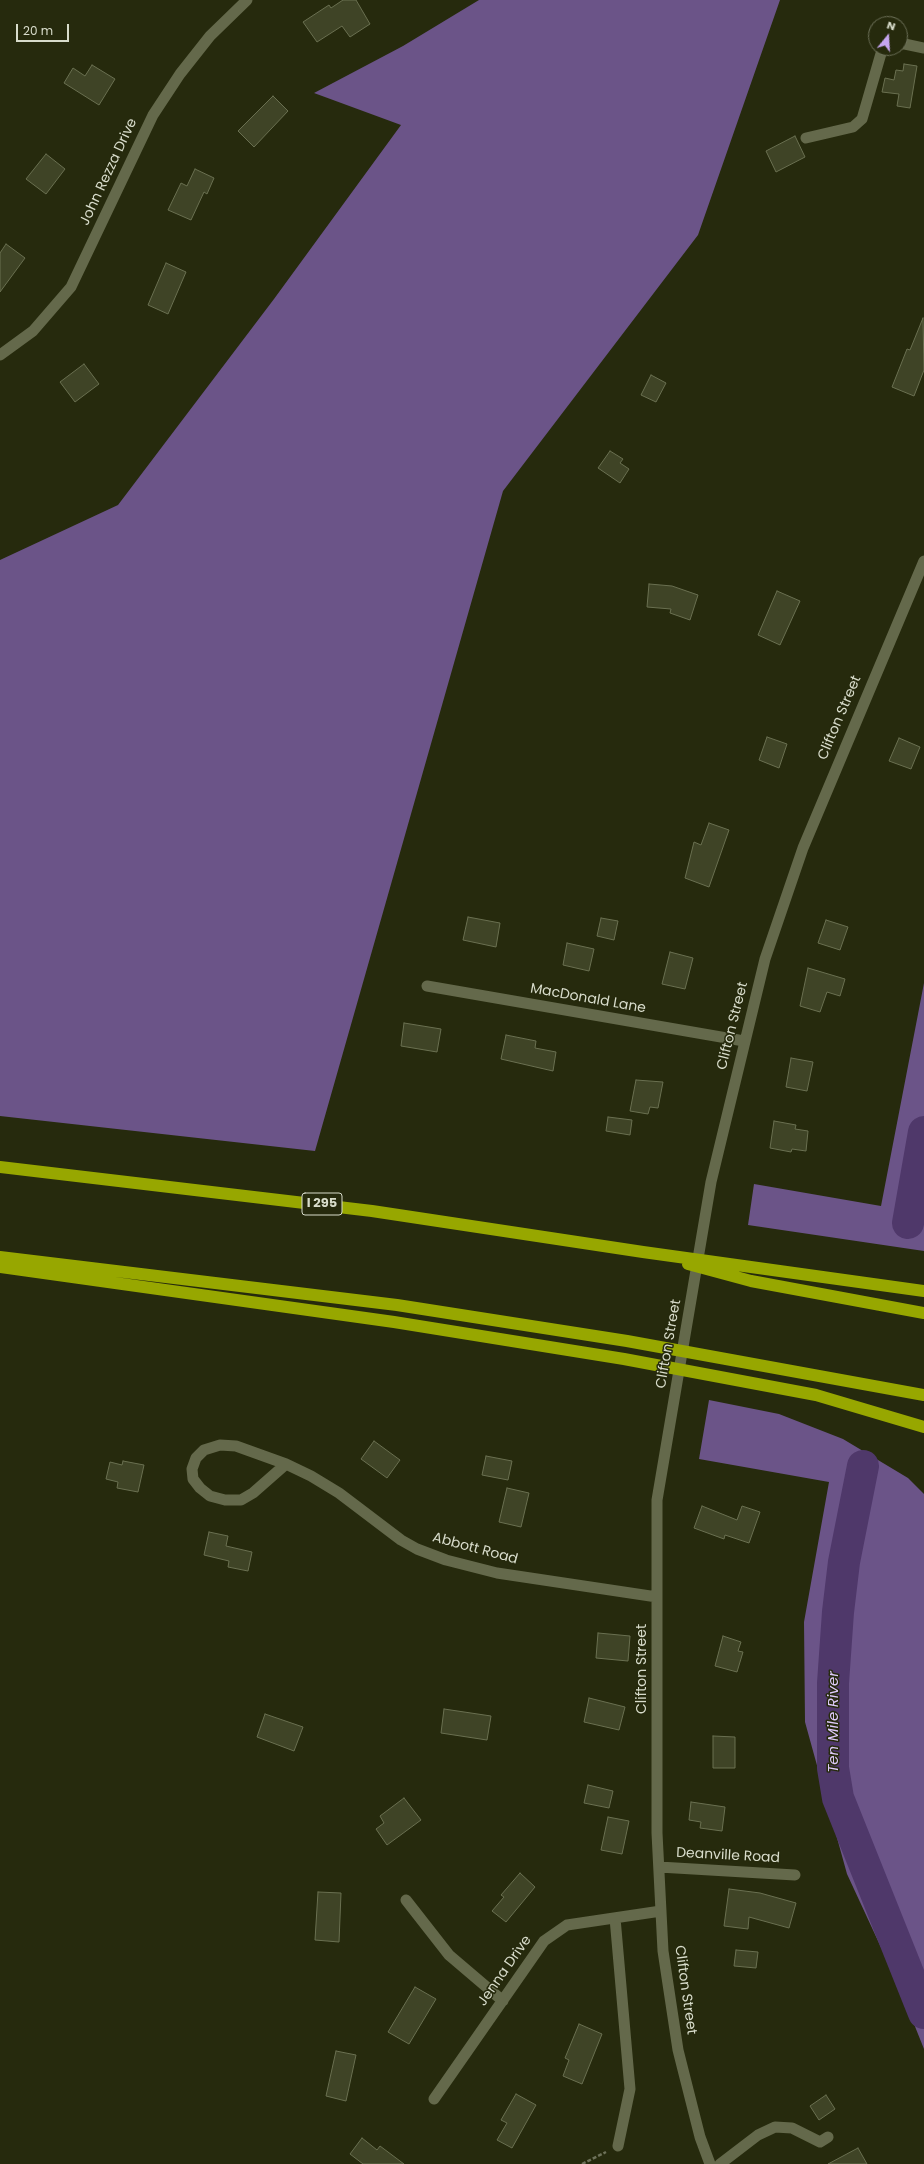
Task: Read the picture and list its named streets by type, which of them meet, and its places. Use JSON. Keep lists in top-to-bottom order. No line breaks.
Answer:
{"streets":{"highway":["I 295"],"street":["John Rezza Drive","Clifton Street","MacDonald Lane","Abbott Road","Deanville Road","Jenna Drive"]},"crossings":[["Clifton Street","MacDonald Lane"],["Clifton Street","Abbott Road"],["Clifton Street","Deanville Road"],["Clifton Street","Jenna Drive"]],"water":["Ten Mile River"],"scale_bar":"20 m","north":"top"}
